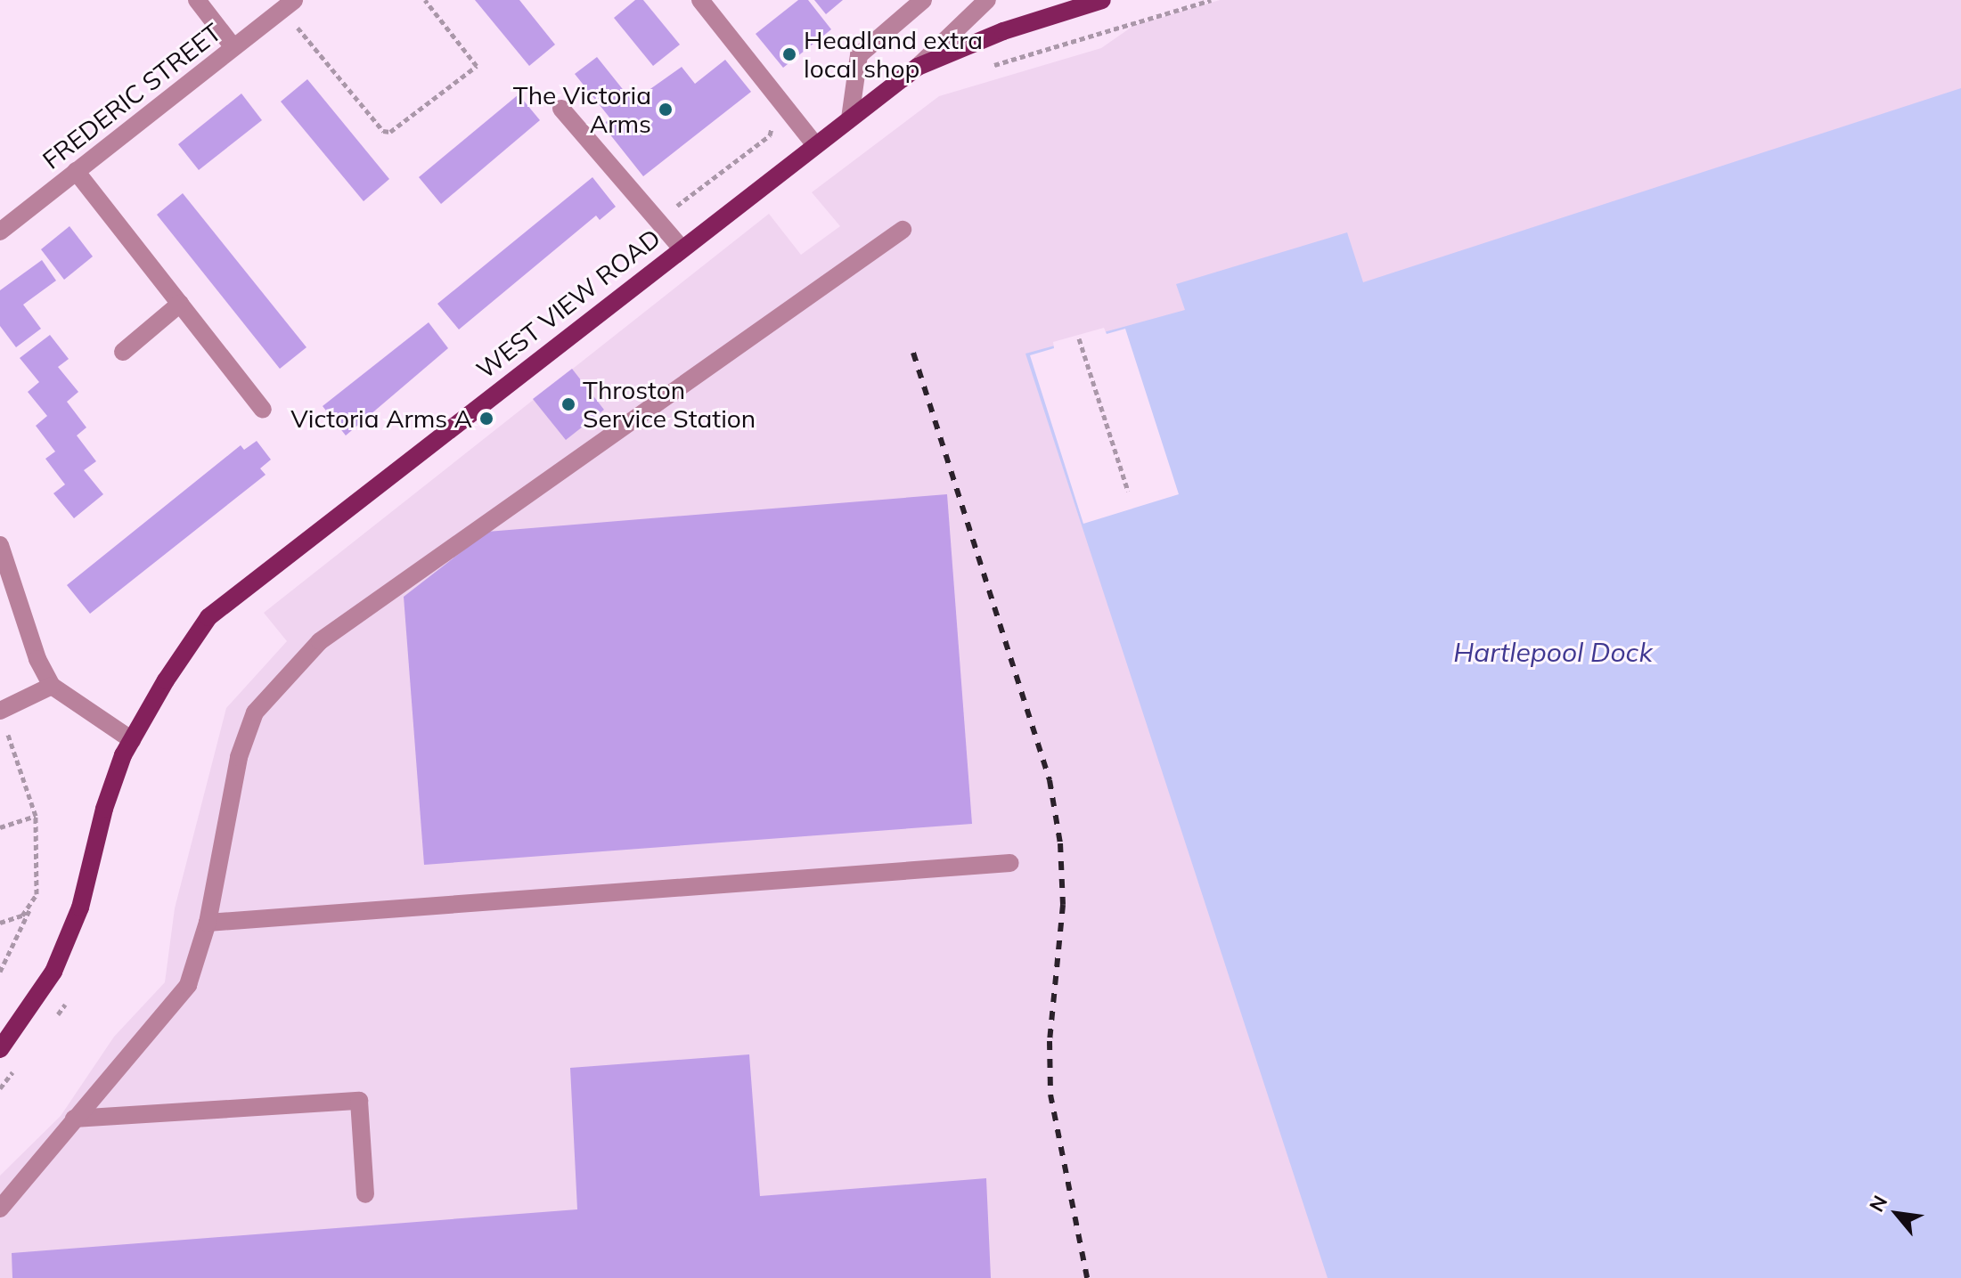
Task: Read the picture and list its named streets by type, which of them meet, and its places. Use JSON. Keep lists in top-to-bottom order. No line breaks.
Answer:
{"streets":{"main road":["WEST VIEW ROAD"],"street":["FREDERIC STREET"]},"water":["Hartlepool Dock"],"places":["Headland extra local shop","The Victoria Arms","Throston Service Station","Victoria Arms A"],"north":"top left"}
